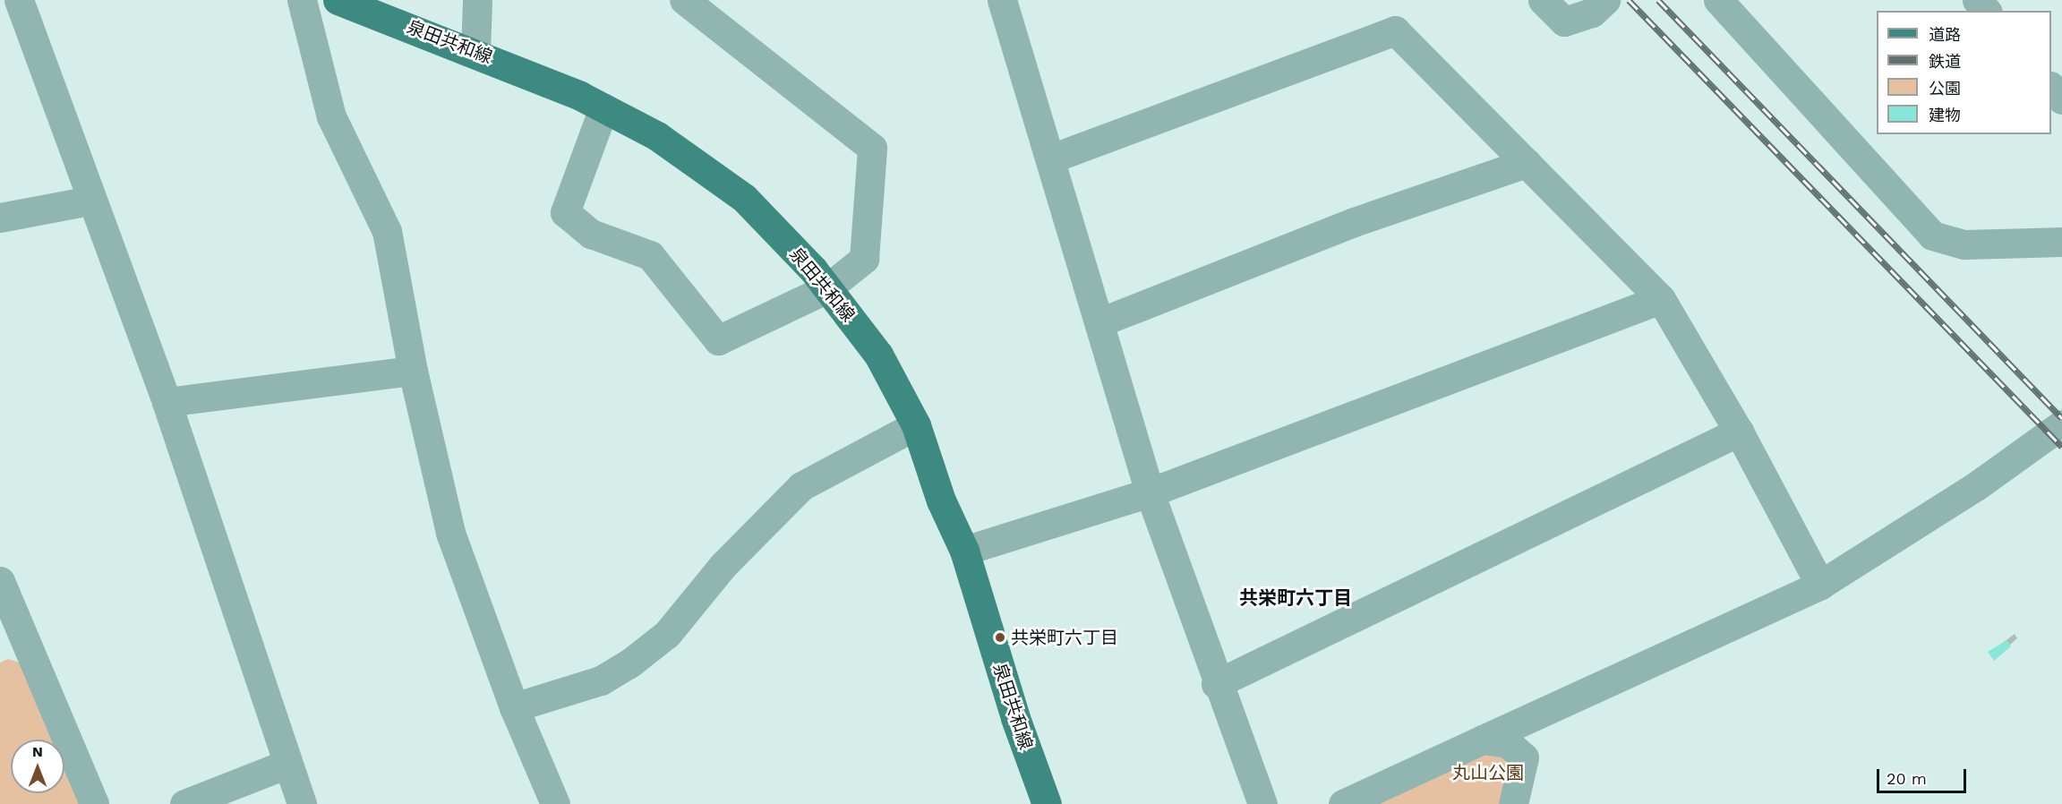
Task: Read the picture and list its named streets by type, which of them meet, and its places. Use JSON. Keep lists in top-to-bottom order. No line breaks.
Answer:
{"streets":{"main road":["泉田共和線"]},"districts":["共栄町六丁目"],"parks":["丸山公園"],"places":["共栄町六丁目"],"legend":["道路","鉄道","公園","建物"],"scale_bar":"20 m","north":"top"}
